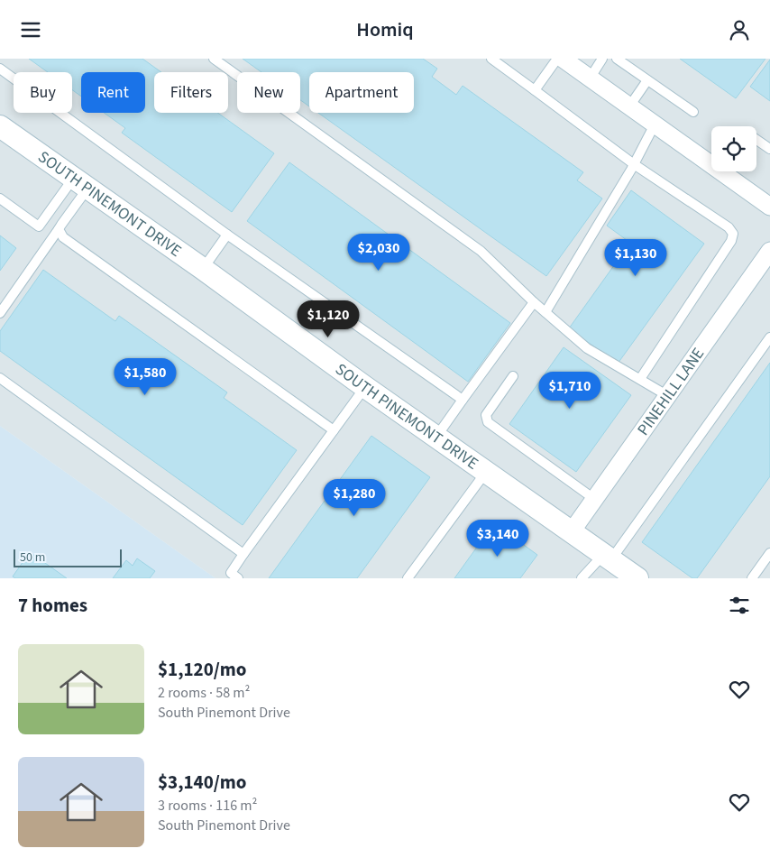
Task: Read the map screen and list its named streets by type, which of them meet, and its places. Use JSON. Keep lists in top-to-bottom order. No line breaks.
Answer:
{"streets":{"street":["SOUTH PINEMONT DRIVE","PINEHILL LANE"]},"crossings":[["SOUTH PINEMONT DRIVE","PINEHILL LANE"]],"scale_bar":"50 m","page":{"header":"Homiq","chip":["Buy","Rent","Filters","New","Apartment"],"price":["$2,030","$1,130","$1,120","$1,580","$1,710","$1,280","$3,140"],"scale":"50 m","heading":"7 homes","list":[{"name":"$1,120/mo","note":"2 rooms · 58 m² · South Pinemont Drive"},{"name":"$3,140/mo","note":"3 rooms · 116 m² · South Pinemont Drive"}]}}
